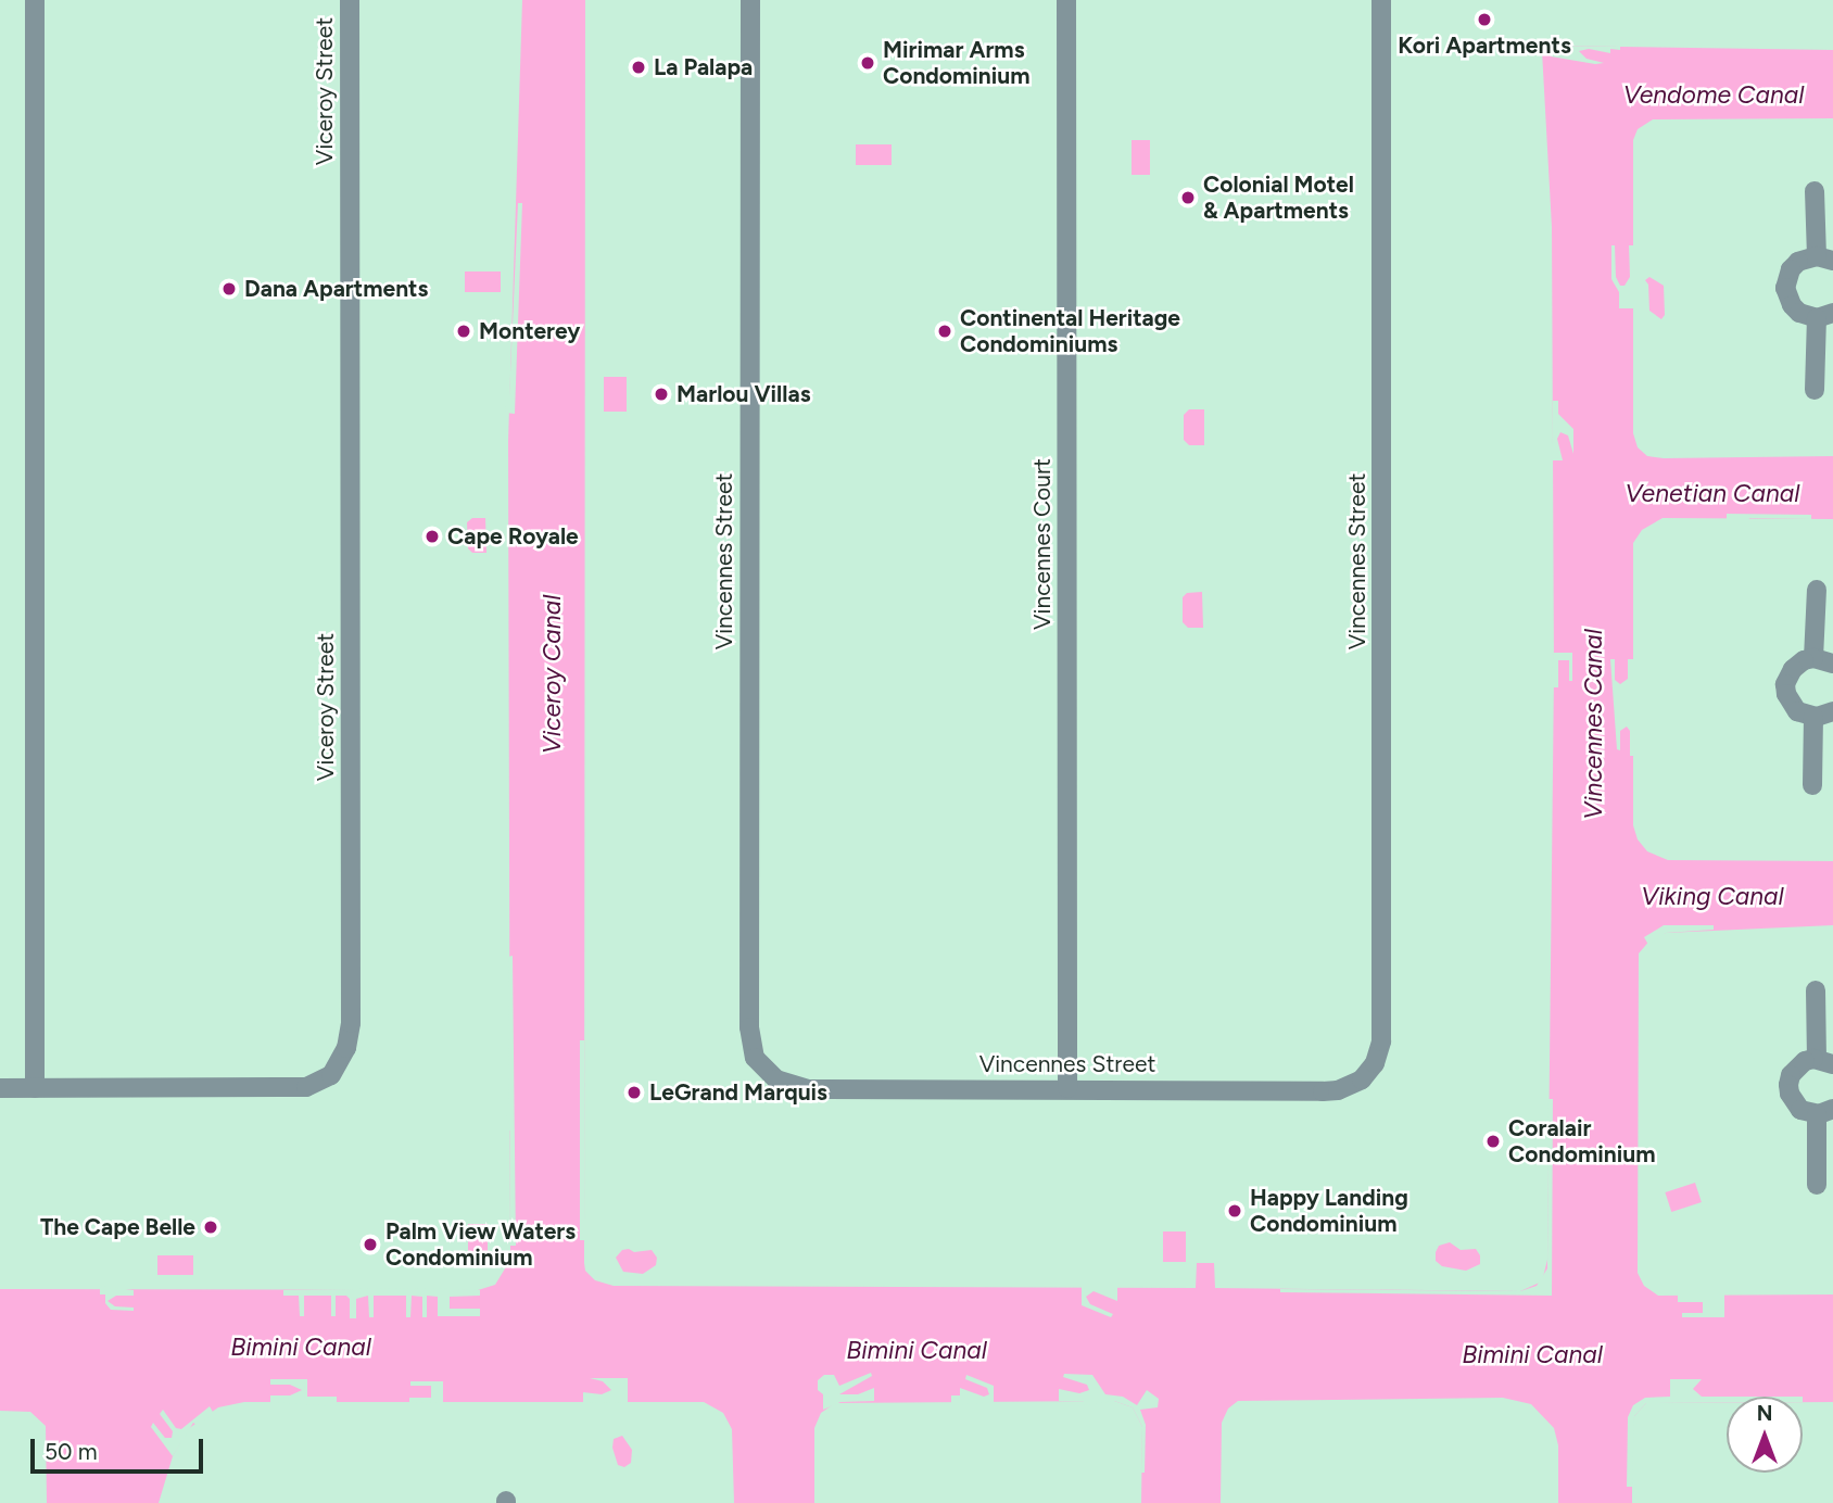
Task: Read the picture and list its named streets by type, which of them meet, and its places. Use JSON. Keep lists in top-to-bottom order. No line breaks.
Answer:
{"streets":{"street":["Viceroy Street","Vincennes Court","Vincennes Street"]},"crossings":[["Vincennes Court","Vincennes Street"]],"water":["Vendome Canal","Venetian Canal","Viceroy Canal","Vincennes Canal","Viking Canal","Bimini Canal"],"places":["Kori Apartments","Mirimar Arms Condominium","La Palapa","Colonial Motel & Apartments","Dana Apartments","Monterey","Continental Heritage Condominiums","Marlou Villas","Cape Royale","LeGrand Marquis","Coralair Condominium","Happy Landing Condominium","The Cape Belle","Palm View Waters Condominium"],"scale_bar":"50 m","north":"top"}
